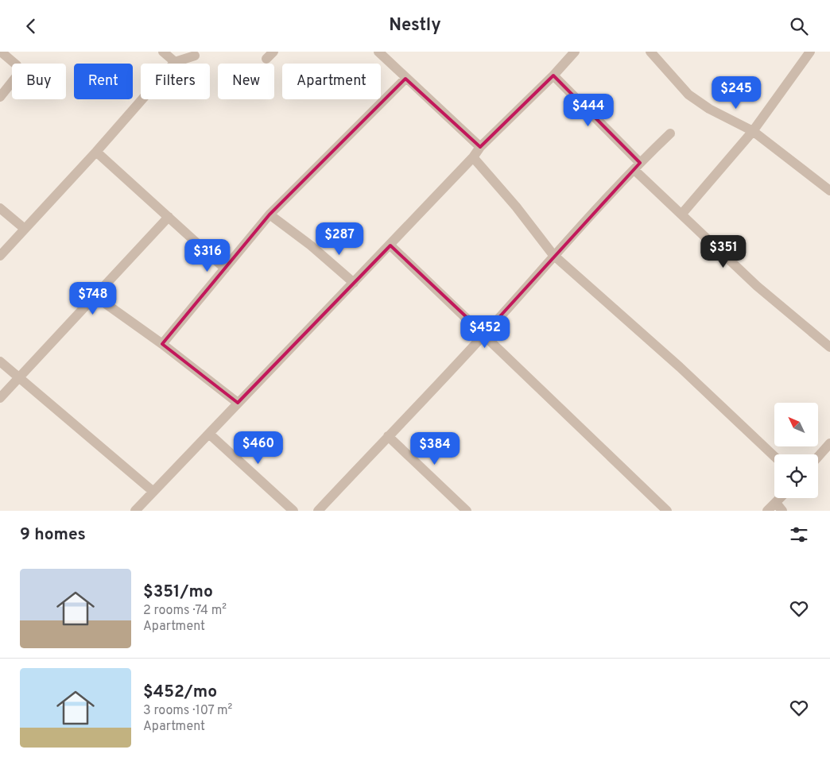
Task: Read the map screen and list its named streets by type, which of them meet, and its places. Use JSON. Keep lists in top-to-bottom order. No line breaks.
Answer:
{"north":"top left","page":{"header":"Nestly","chip":["Buy","Rent","Filters","New","Apartment"],"price":["$245","$444","$287","$351","$316","$748","$452","$460","$384"],"heading":"9 homes","list":[{"name":"$351/mo","note":"2 rooms · 74 m² · Apartment"},{"name":"$452/mo","note":"3 rooms · 107 m² · Apartment"}]}}
